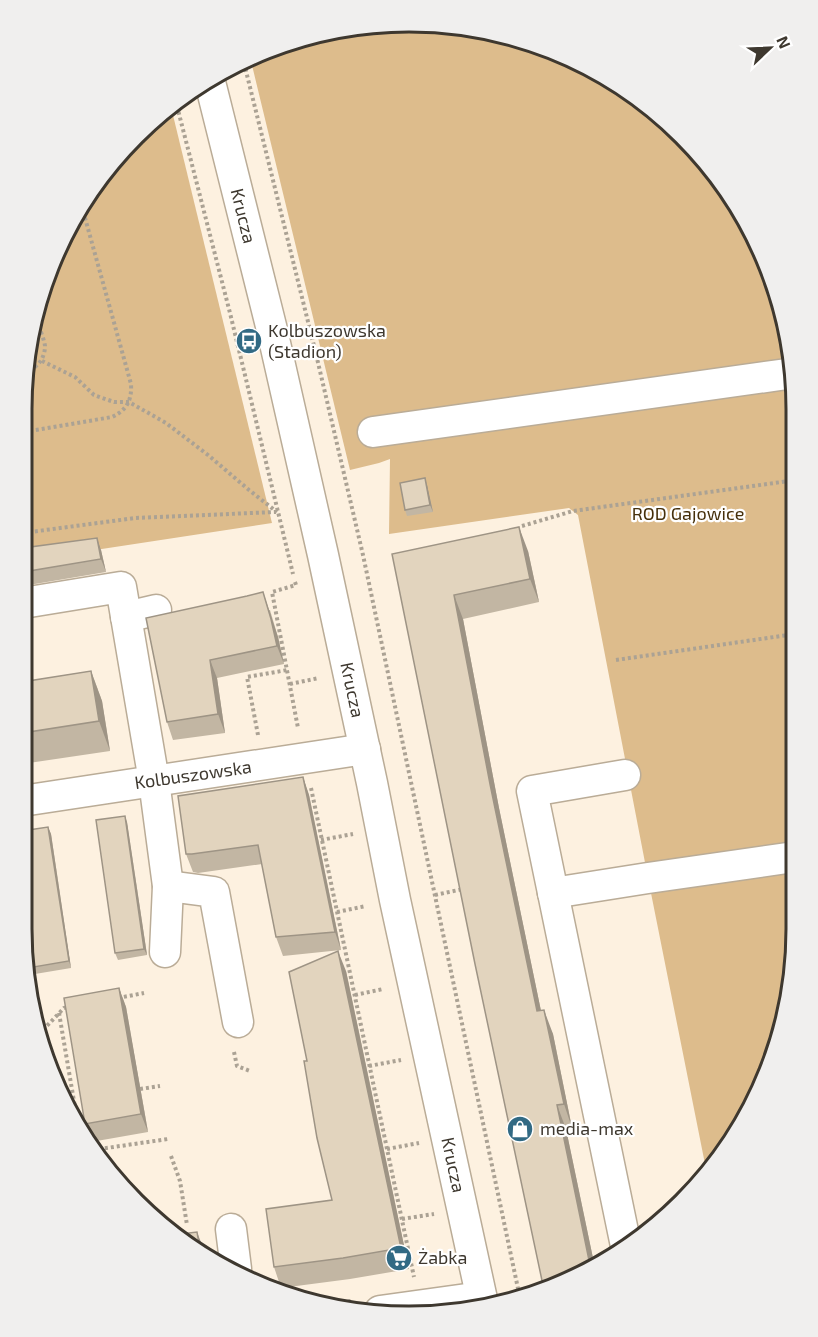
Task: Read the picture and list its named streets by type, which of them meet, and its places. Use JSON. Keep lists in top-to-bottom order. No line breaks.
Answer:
{"streets":{"street":["Krucza","Kolbuszowska"]},"crossings":[["Krucza","Kolbuszowska"]],"parks":["ROD Gajowice"],"places":{"bus stop":["Kolbuszowska (Stadion)"],"shop":["media-max"],"supermarket":["Żabka"]},"north":"top right"}
